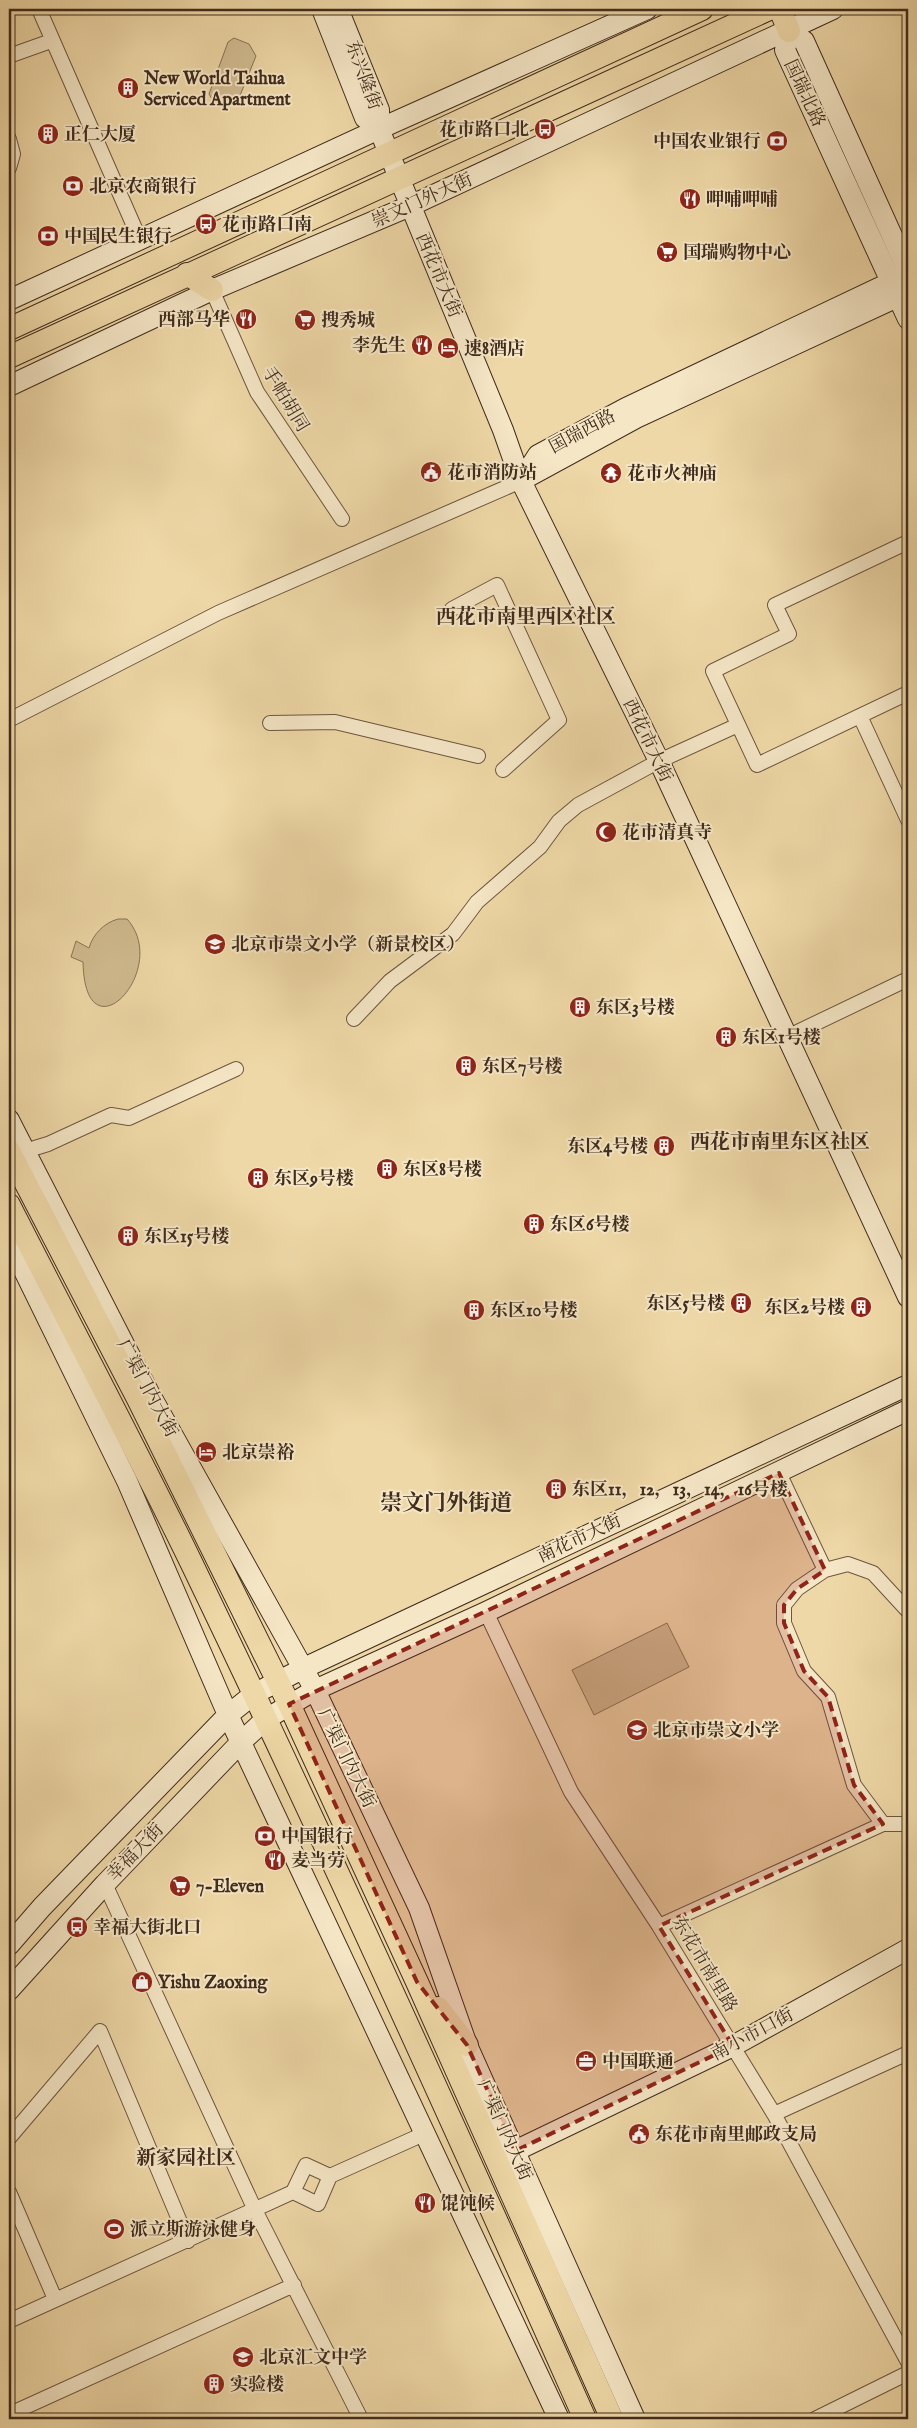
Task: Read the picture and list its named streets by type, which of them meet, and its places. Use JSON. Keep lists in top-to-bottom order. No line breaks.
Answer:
{"streets":{"main road":["崇文门外大街","广渠门内大街"],"street":["东兴隆街","国瑞北路","西花市大街","手帕胡同","国瑞西路","南花市大街","幸福大街","东花市南里路","南小市口街"]},"crossings":[["东兴隆街","西花市大街"],["国瑞北路","崇文门外大街"],["国瑞北路","国瑞西路"],["崇文门外大街","西花市大街"],["崇文门外大街","手帕胡同"],["西花市大街","国瑞西路"],["广渠门内大街","南花市大街"],["广渠门内大街","南小市口街"],["南花市大街","幸福大街"],["南花市大街","东花市南里路"],["东花市南里路","南小市口街"]],"districts":["西花市南里西区社区","西花市南里东区社区","崇文门外街道","新家园社区"],"places":{"building":["New World Taihua Serviced Apartment","正仁大厦","东区3号楼","东区1号楼","东区7号楼","东区4号楼","东区8号楼","东区9号楼","东区6号楼","东区15号楼","东区5号楼","东区2号楼","东区10号楼","东区11，12，13，14，16号楼","实验楼"],"bus stop":["花市路口北","花市路口南","幸福大街北口"],"bank":["中国农业银行","北京农商银行","中国民生银行","中国银行"],"restaurant":["呷哺呷哺","西部马华","李先生","麦当劳","馄饨候"],"supermarket":["国瑞购物中心","搜秀城","7-Eleven"],"hotel":["速8酒店","北京崇裕"],"public building":["花市消防站","东花市南里邮政支局"],"temple":["花市火神庙"],"mosque":["花市清真寺"],"school or university":["北京市崇文小学（新景校区）","北京市崇文小学","北京汇文中学"],"shop":["Yishu Zaoxing"],"office":["中国联通"],"sports":["派立斯游泳健身"]}}
